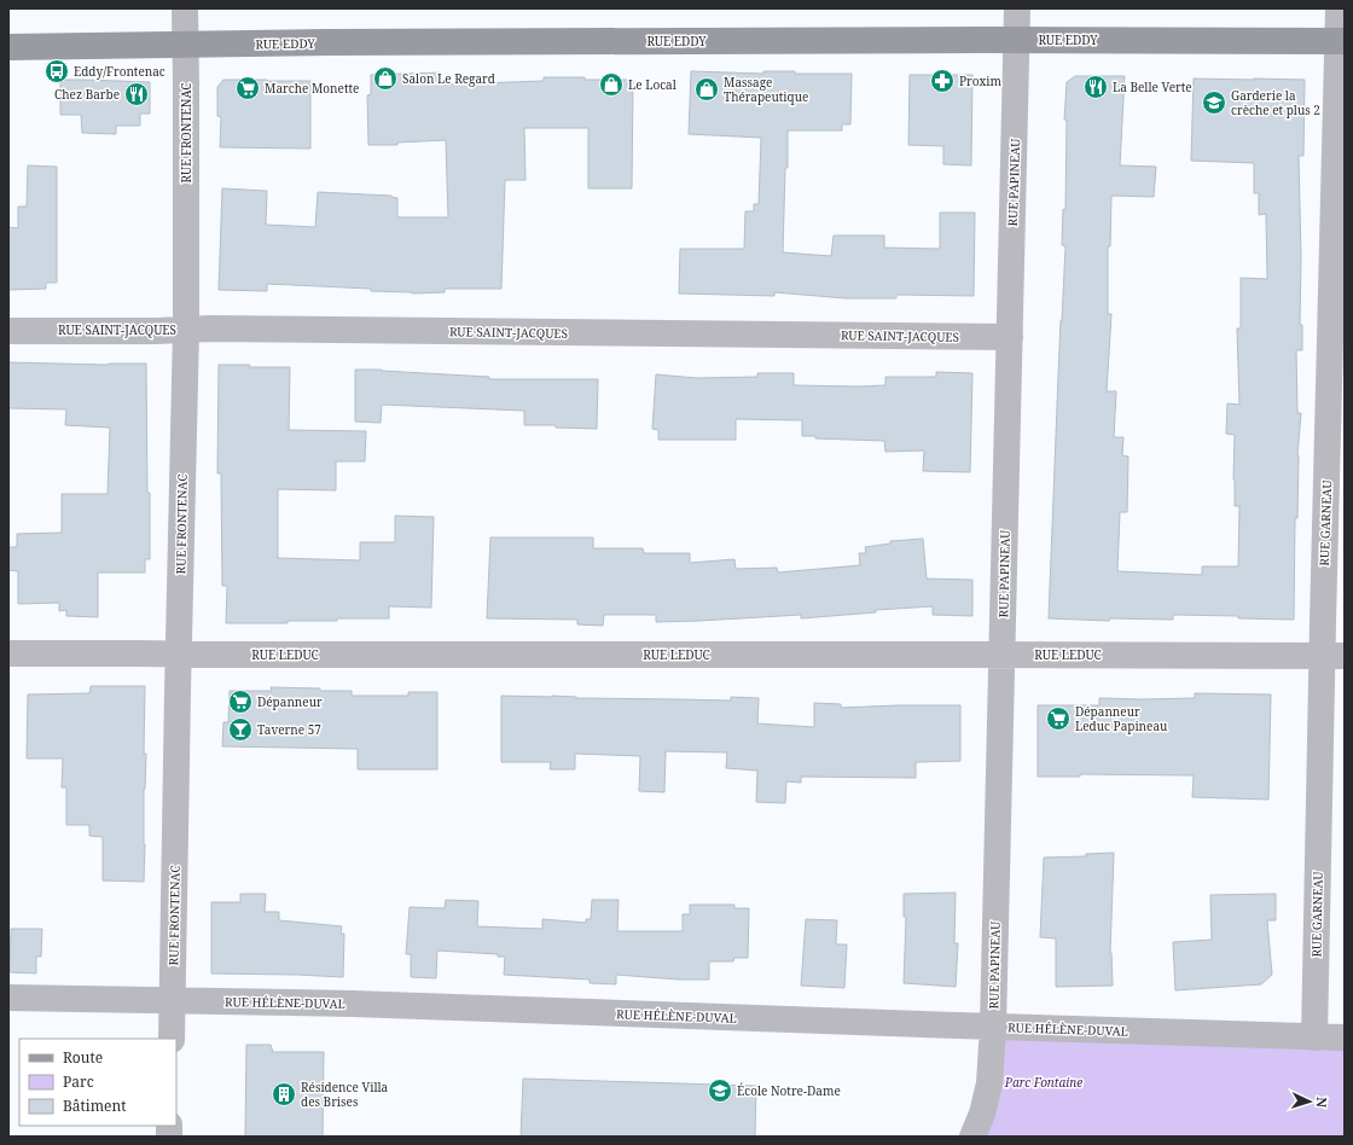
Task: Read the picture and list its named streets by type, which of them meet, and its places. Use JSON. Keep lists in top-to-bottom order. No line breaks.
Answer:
{"streets":{"main road":["RUE EDDY"],"street":["RUE FRONTENAC","RUE PAPINEAU","RUE SAINT-JACQUES","RUE GARNEAU","RUE LEDUC","RUE HÉLÈNE-DUVAL"]},"crossings":[["RUE EDDY","RUE FRONTENAC"],["RUE EDDY","RUE PAPINEAU"],["RUE EDDY","RUE GARNEAU"],["RUE FRONTENAC","RUE SAINT-JACQUES"],["RUE FRONTENAC","RUE LEDUC"],["RUE FRONTENAC","RUE HÉLÈNE-DUVAL"],["RUE PAPINEAU","RUE SAINT-JACQUES"],["RUE PAPINEAU","RUE LEDUC"],["RUE PAPINEAU","RUE HÉLÈNE-DUVAL"],["RUE GARNEAU","RUE LEDUC"],["RUE GARNEAU","RUE HÉLÈNE-DUVAL"]],"parks":["Parc Fontaine"],"places":{"bus stop":["Eddy/Frontenac"],"shop":["Salon Le Regard","Le Local","Massage Thérapeutique"],"pharmacy":["Proxim"],"restaurant":["La Belle Verte","Chez Barbe"],"supermarket":["Marche Monette","Dépanneur","Dépanneur Leduc Papineau"],"school or university":["Garderie la crèche et plus 2","École Notre-Dame"],"bar":["Taverne 57"],"building":["Résidence Villa des Brises"]},"legend":["Route","Parc","Bâtiment"],"north":"right"}
